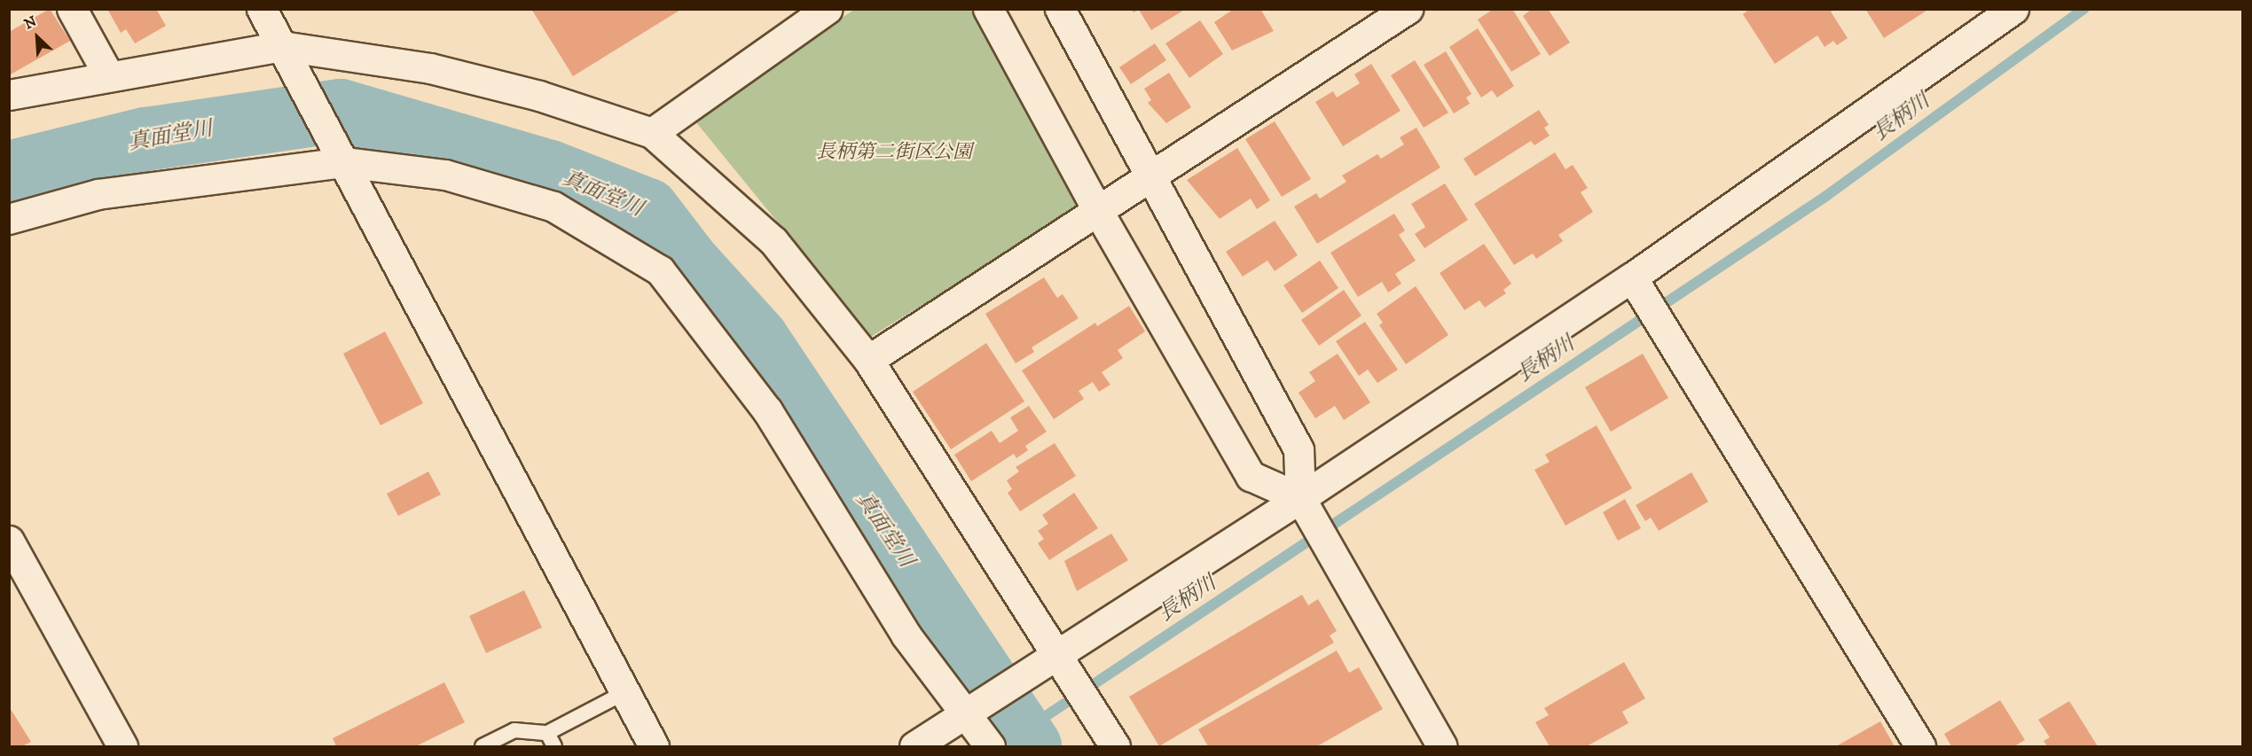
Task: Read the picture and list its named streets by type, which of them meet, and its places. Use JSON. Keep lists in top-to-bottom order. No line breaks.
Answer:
{"water":["長柄川","真面堂川"],"parks":["長柄第二街区公園"],"north":"top left"}
